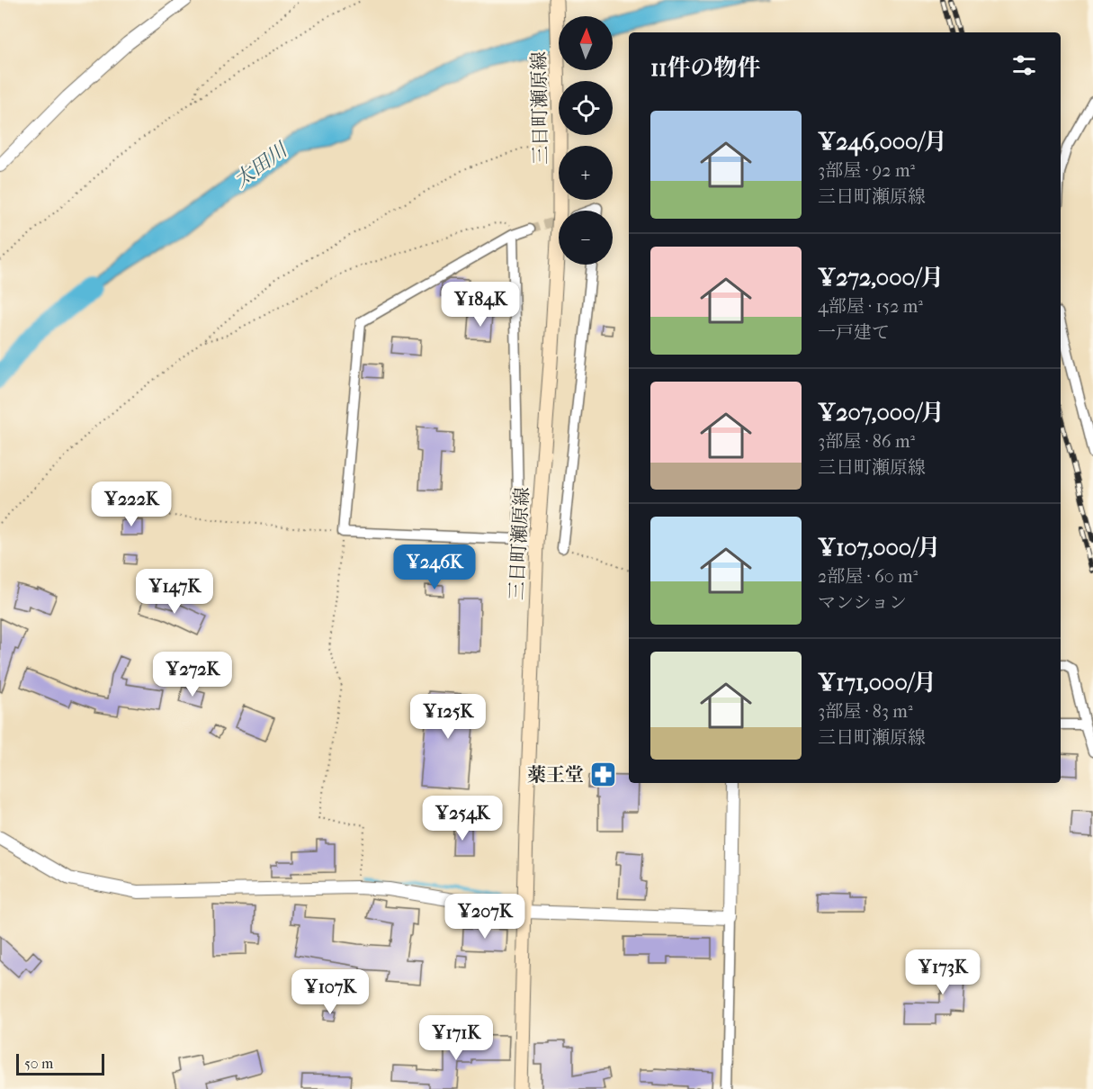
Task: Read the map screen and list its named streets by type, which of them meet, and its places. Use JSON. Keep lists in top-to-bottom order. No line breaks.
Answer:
{"streets":{"main road":["三日町瀬原線"]},"water":["太田川"],"places":{"pharmacy":["薬王堂"]},"scale_bar":"50 m","north":"top","page":{"map_buttons":["+","−"],"heading":"11件の物件","list":[{"name":"¥246,000/月","note":"3部屋 · 92 m² · 三日町瀬原線"},{"name":"¥272,000/月","note":"4部屋 · 152 m² · 一戸建て"},{"name":"¥207,000/月","note":"3部屋 · 86 m² · 三日町瀬原線"},{"name":"¥107,000/月","note":"2部屋 · 60 m² · マンション"},{"name":"¥171,000/月","note":"3部屋 · 83 m² · 三日町瀬原線"}],"price":["¥184K","¥222K","¥246K","¥147K","¥272K","¥125K","¥254K","¥207K","¥173K","¥107K","¥171K"],"scale":"50 m"}}
